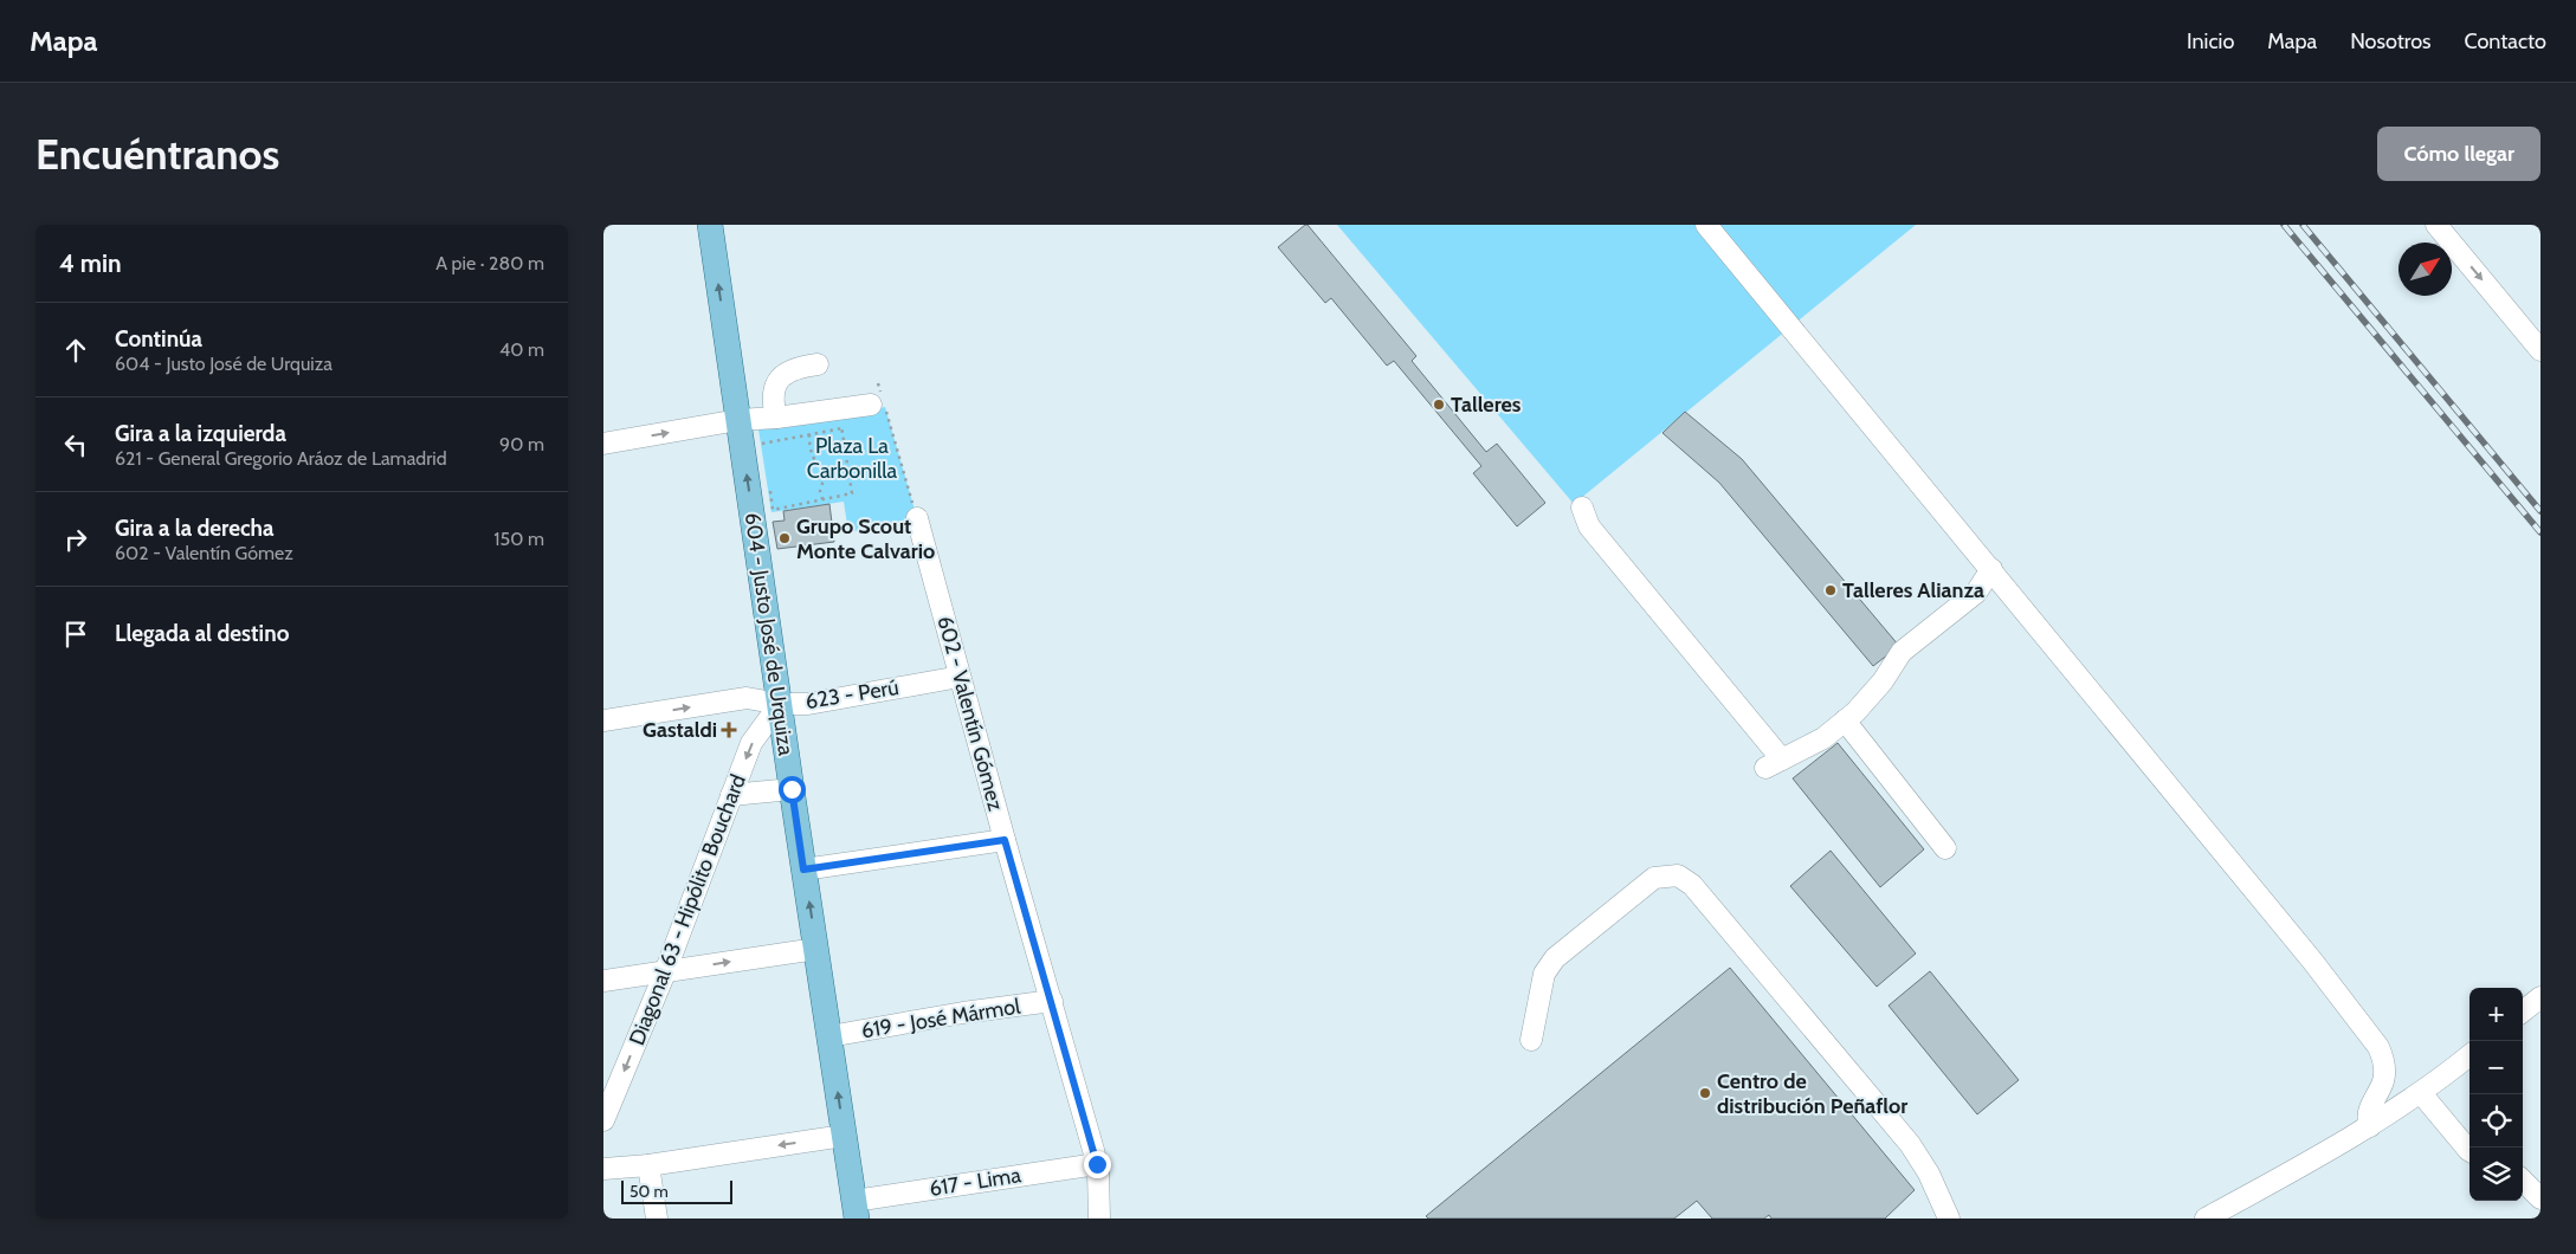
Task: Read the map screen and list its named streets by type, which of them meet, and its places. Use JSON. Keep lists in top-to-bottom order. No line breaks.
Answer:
{"streets":{"main road":["604 - Justo José de Urquiza"],"street":["623 - Perú","602 - Valentín Gómez","Diagonal 63 - Hipólito Bouchard","619 - José Mármol","617 - Lima"]},"crossings":[["604 - Justo José de Urquiza","623 - Perú"],["604 - Justo José de Urquiza","Diagonal 63 - Hipólito Bouchard"],["604 - Justo José de Urquiza","619 - José Mármol"],["604 - Justo José de Urquiza","617 - Lima"],["623 - Perú","602 - Valentín Gómez"],["623 - Perú","Diagonal 63 - Hipólito Bouchard"],["602 - Valentín Gómez","619 - José Mármol"],["602 - Valentín Gómez","617 - Lima"]],"one_way":["604 - Justo José de Urquiza","623 - Perú","Diagonal 63 - Hipólito Bouchard"],"parks":["Plaza La Carbonilla"],"places":{"other":["Talleres","Grupo Scout Monte Calvario","Talleres Alianza","Centro de distribución Peñaflor"],"health":["Gastaldi"]},"scale_bar":"50 m","north":"top right","page":{"header":"Mapa","nav":["Inicio","Mapa","Nosotros","Contacto"],"buttons":"Cómo llegar","title":"Encuéntranos","heading":["4 min","A pie · 280 m"],"list":[["Continúa","604 - Justo José de Urquiza","40 m"],["Gira a la izquierda","621 - General Gregorio Aráoz de Lamadrid","90 m"],["Gira a la derecha","602 - Valentín Gómez","150 m"],"Llegada al destino"],"map_buttons":["+","−"],"scale":"50 m"}}
